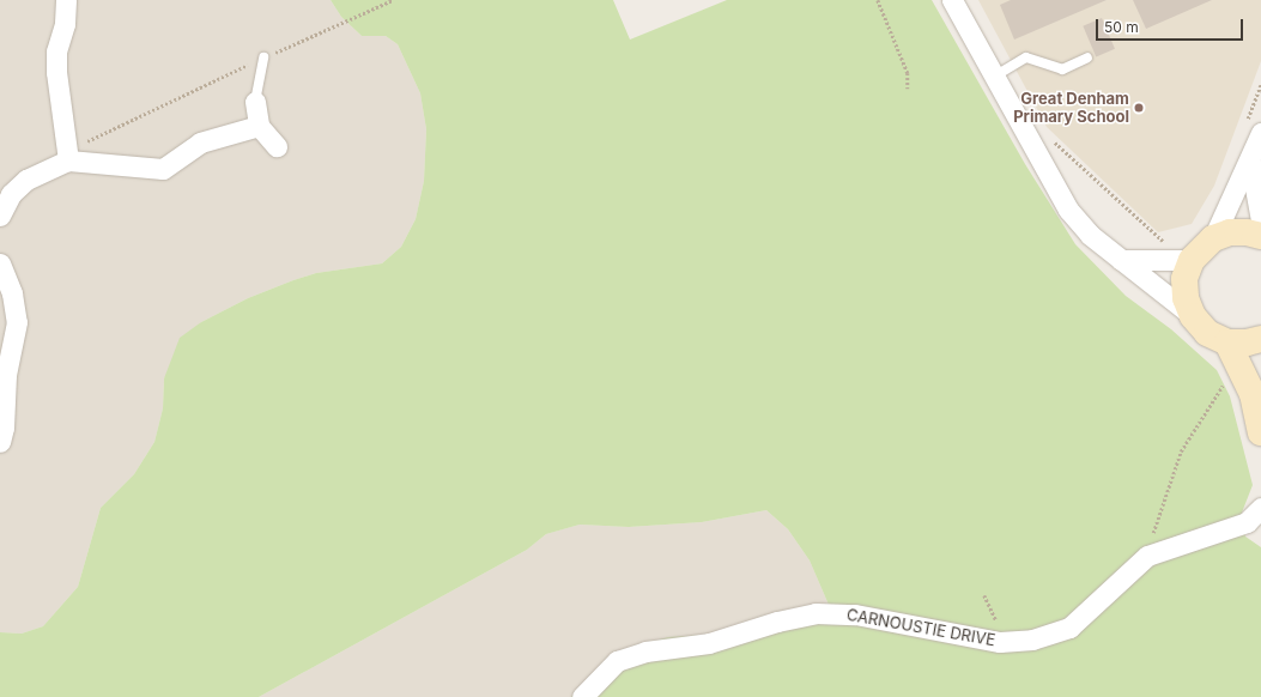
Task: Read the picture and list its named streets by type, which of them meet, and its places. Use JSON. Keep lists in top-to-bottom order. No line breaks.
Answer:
{"streets":{"street":["CARNOUSTIE DRIVE"]},"places":["Great Denham Primary School"],"scale_bar":"50 m"}
